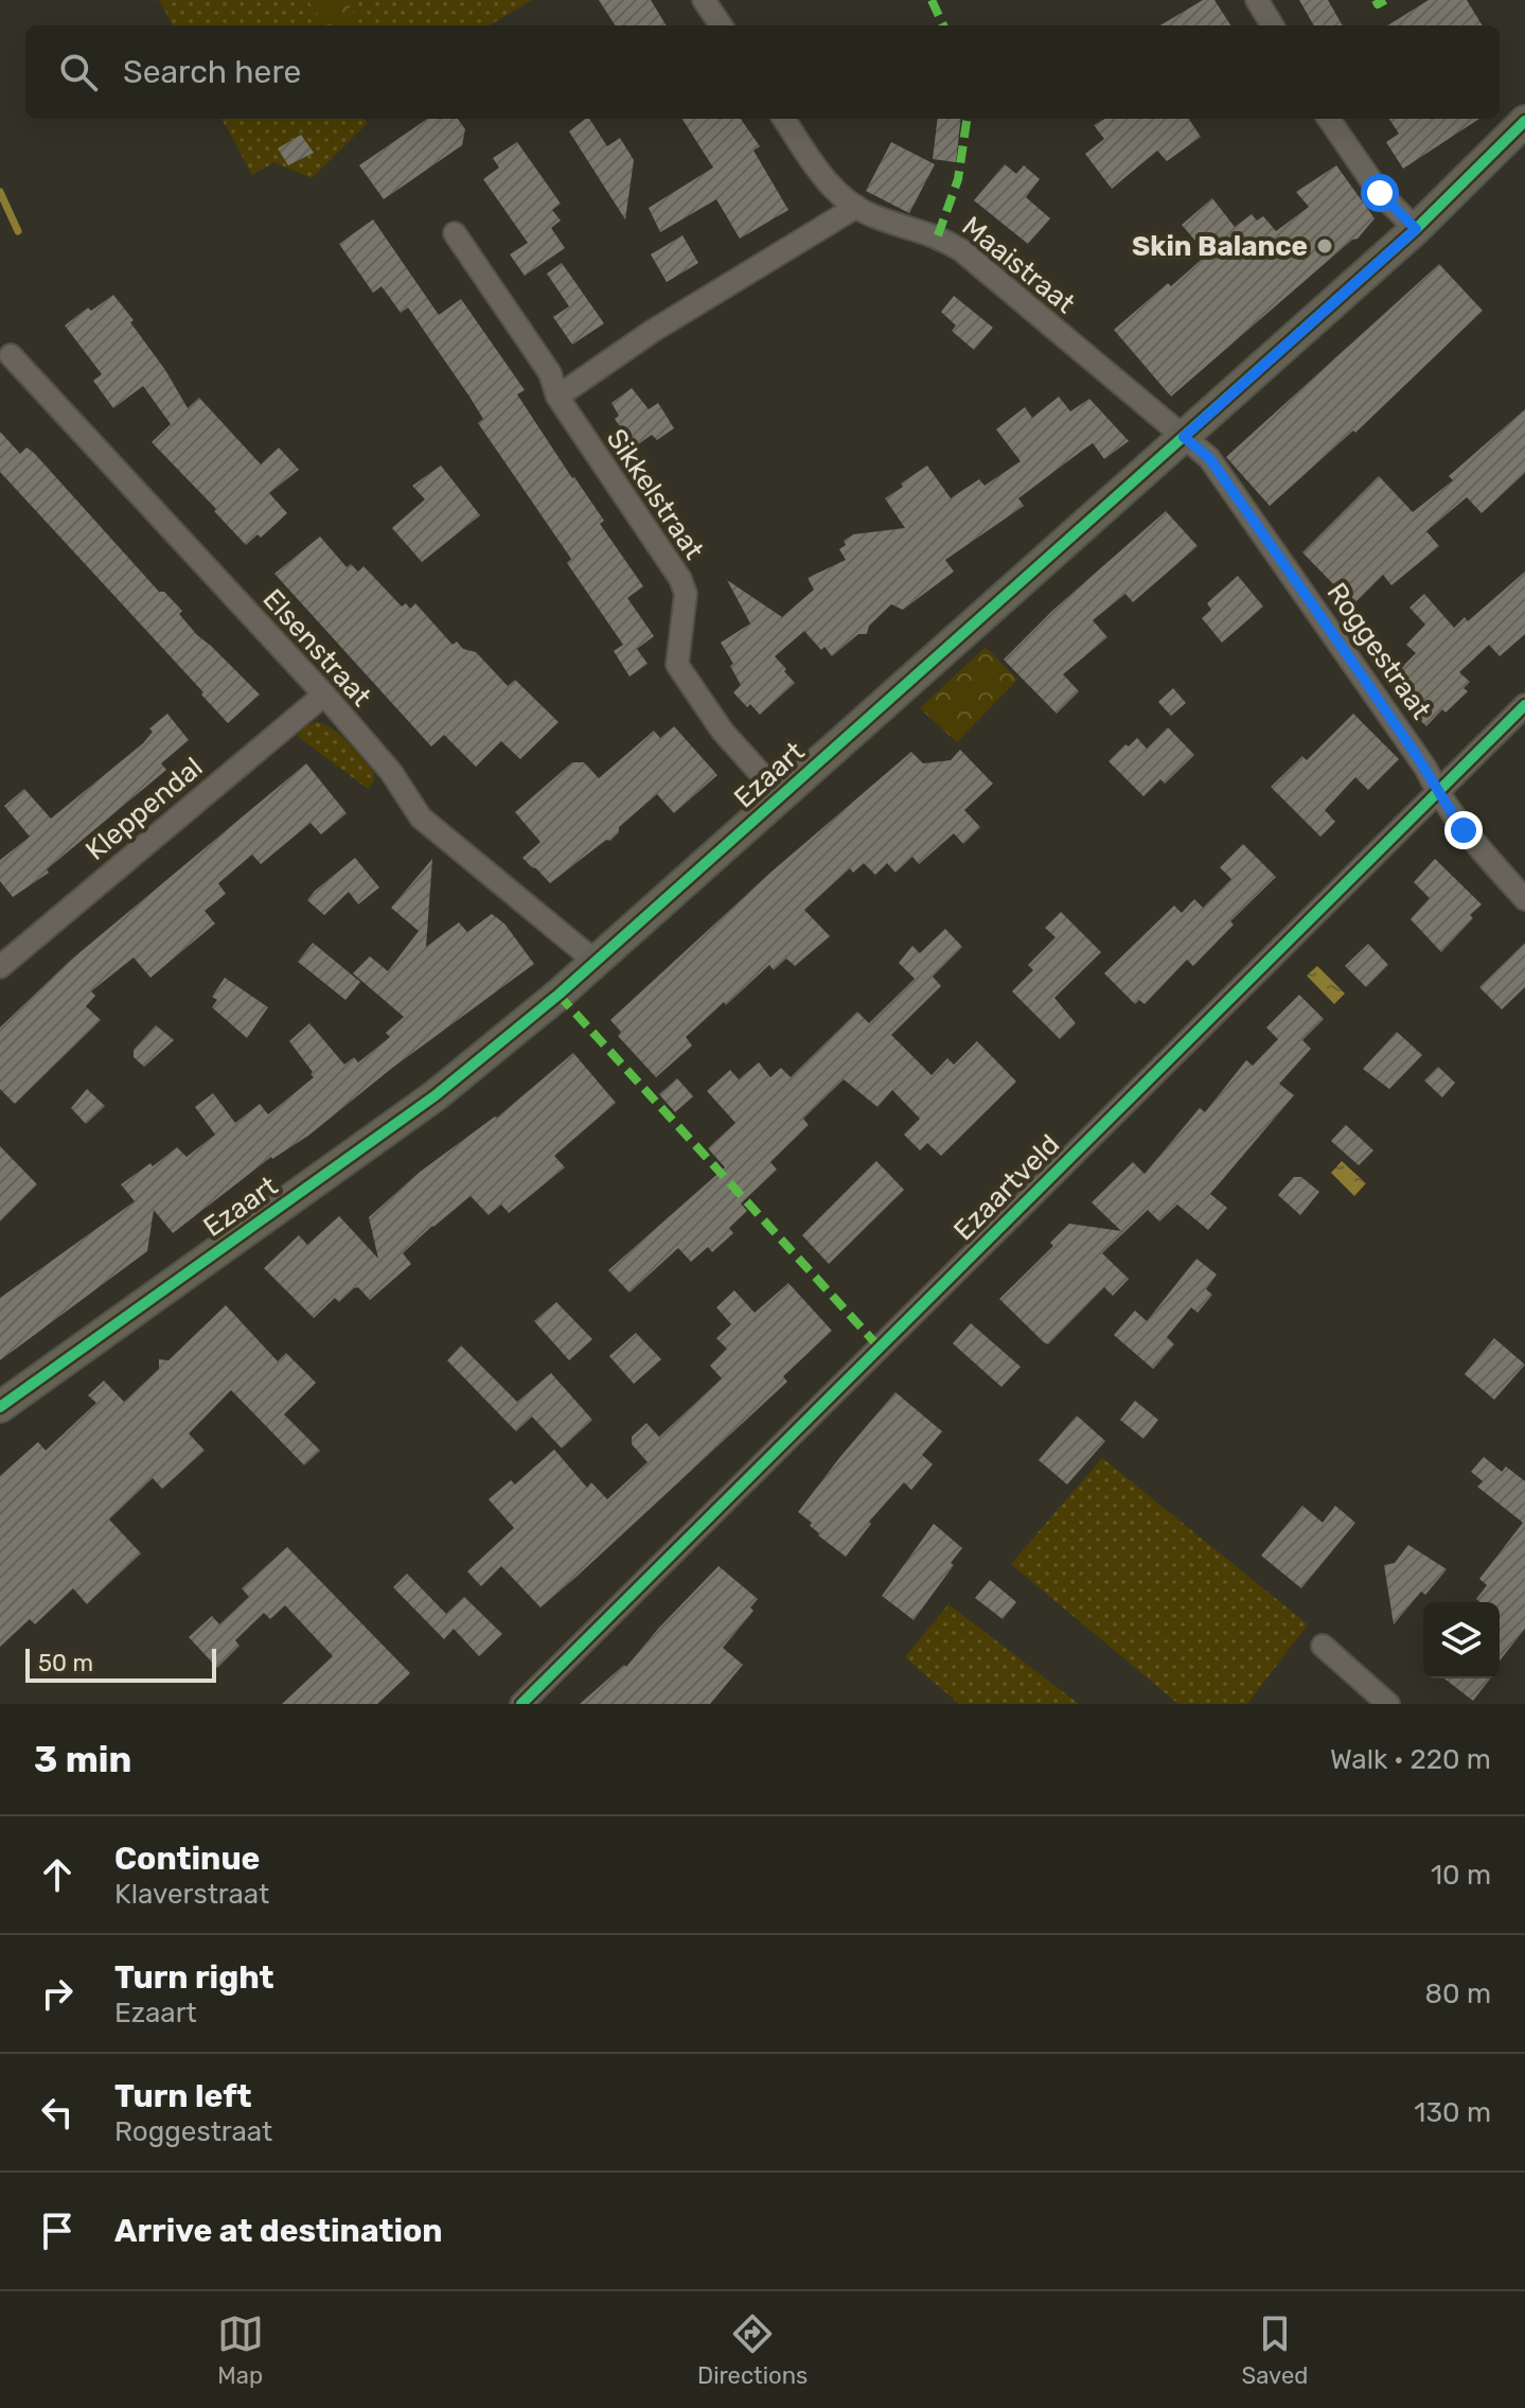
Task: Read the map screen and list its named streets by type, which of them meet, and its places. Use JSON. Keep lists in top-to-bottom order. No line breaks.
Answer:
{"streets":{"main road":["Ezaart"],"street":["Maaistraat","Sikkelstraat","Elsenstraat","Roggestraat","Kleppendal","Ezaartveld"]},"crossings":[["Maaistraat","Roggestraat"],["Maaistraat","Ezaart"],["Sikkelstraat","Ezaart"],["Elsenstraat","Ezaart"],["Elsenstraat","Kleppendal"],["Roggestraat","Ezaart"],["Roggestraat","Ezaartveld"]],"places":["Skin Balance"],"scale_bar":"50 m","page":{"search":"Search here","scale":"50 m","heading":["3 min","Walk · 220 m"],"list":[["Continue","Klaverstraat","10 m"],["Turn right","Ezaart","80 m"],["Turn left","Roggestraat","130 m"],"Arrive at destination"],"nav":["Map","Directions","Saved"]}}
